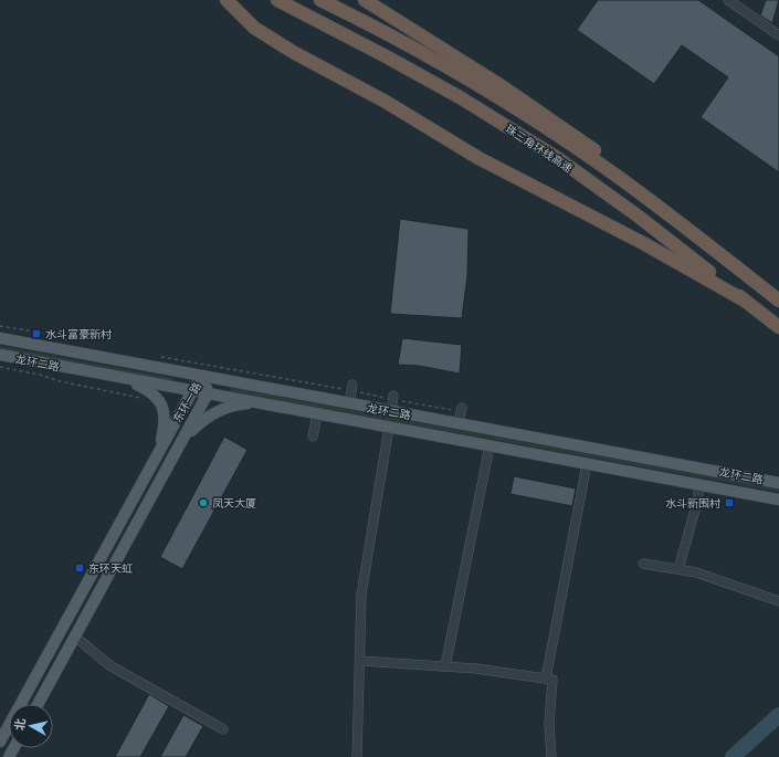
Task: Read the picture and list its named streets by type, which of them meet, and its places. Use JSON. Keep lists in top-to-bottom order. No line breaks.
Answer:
{"streets":{"highway":["珠三角环线高速"],"main road":["龙环二路","东环一路"]},"crossings":[["龙环二路","东环一路"]],"places":{"transit":["水斗富豪新村","水斗新围村","东环天虹"],"other":["凤天大厦"]},"north":"left"}
